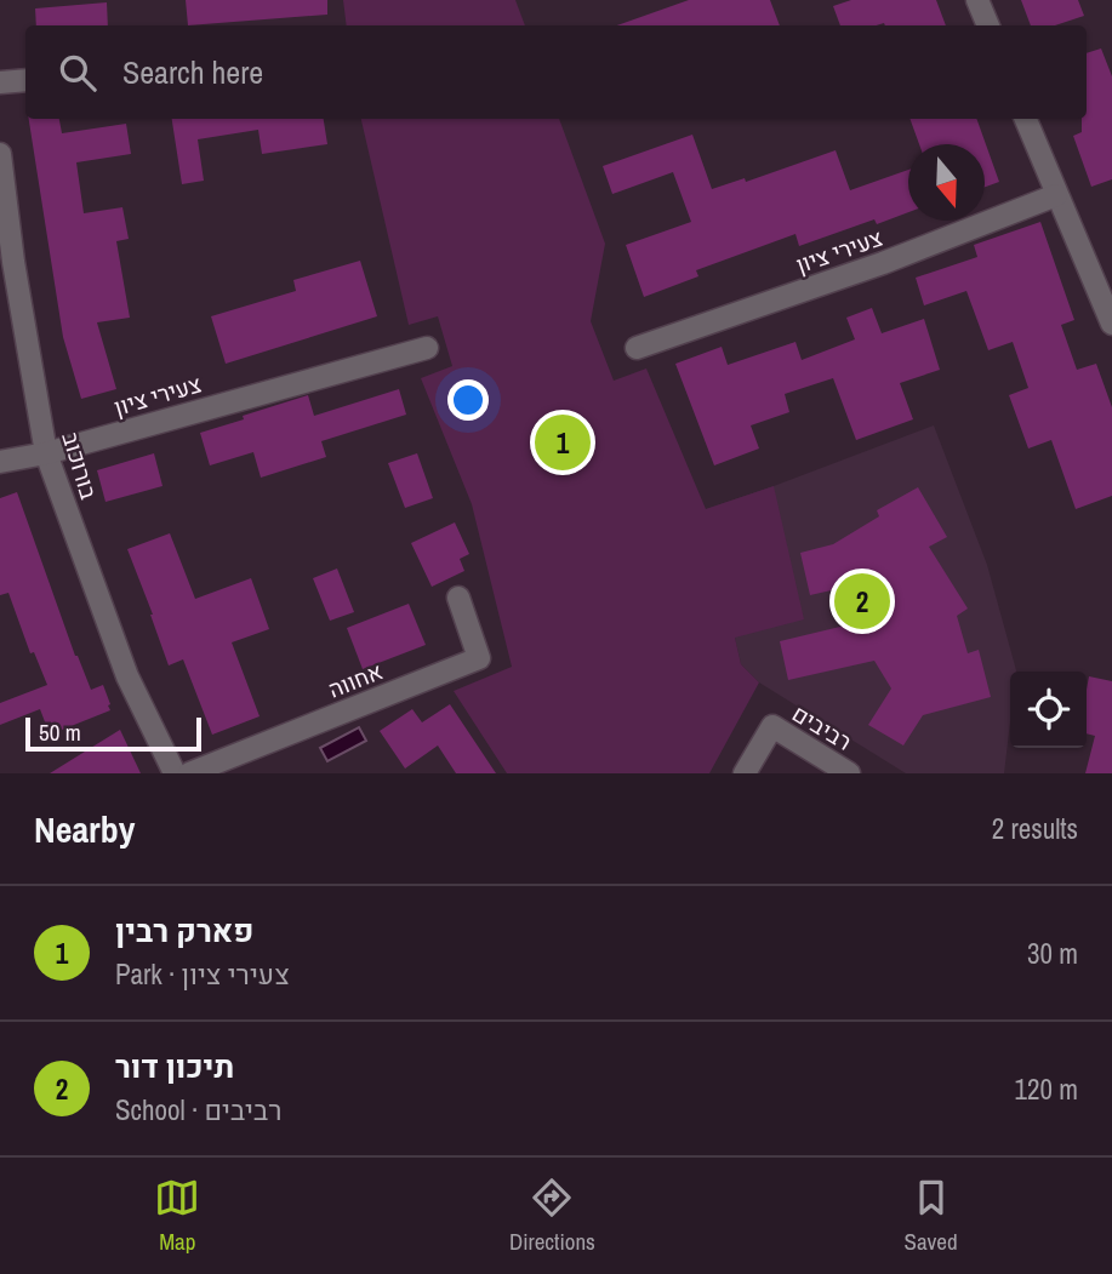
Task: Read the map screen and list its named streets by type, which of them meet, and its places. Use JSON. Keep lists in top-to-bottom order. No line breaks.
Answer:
{"streets":{"street":["צעירי ציון","בורוכוב","אחווה","רביבים"]},"crossings":[["צעירי ציון","בורוכוב"]],"scale_bar":"50 m","north":"bottom","page":{"search":"Search here","pins":["1","2"],"scale":"50 m","heading":["Nearby","2 results"],"list":[{"mark":"1","name":"פארק רבין","note":"Park · צעירי ציון","value":"30 m"},{"mark":"2","name":"תיכון דור","note":"School · רביבים","value":"120 m"}],"nav":["Map","Directions","Saved"]}}
